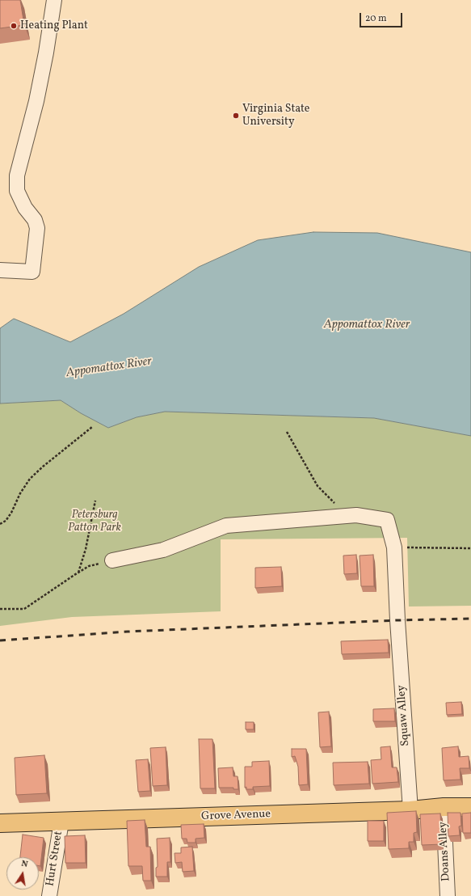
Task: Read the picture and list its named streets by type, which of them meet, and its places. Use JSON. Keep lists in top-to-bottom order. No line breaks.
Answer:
{"streets":{"main road":["Grove Avenue"],"street":["Squaw Alley","Doans Alley","Hurt Street"]},"crossings":[["Squaw Alley","Grove Avenue"],["Grove Avenue","Doans Alley"],["Grove Avenue","Hurt Street"]],"water":["Appomattox River"],"parks":["Petersburg Patton Park"],"places":["Heating Plant","Virginia State University"],"scale_bar":"20 m","north":"top"}
